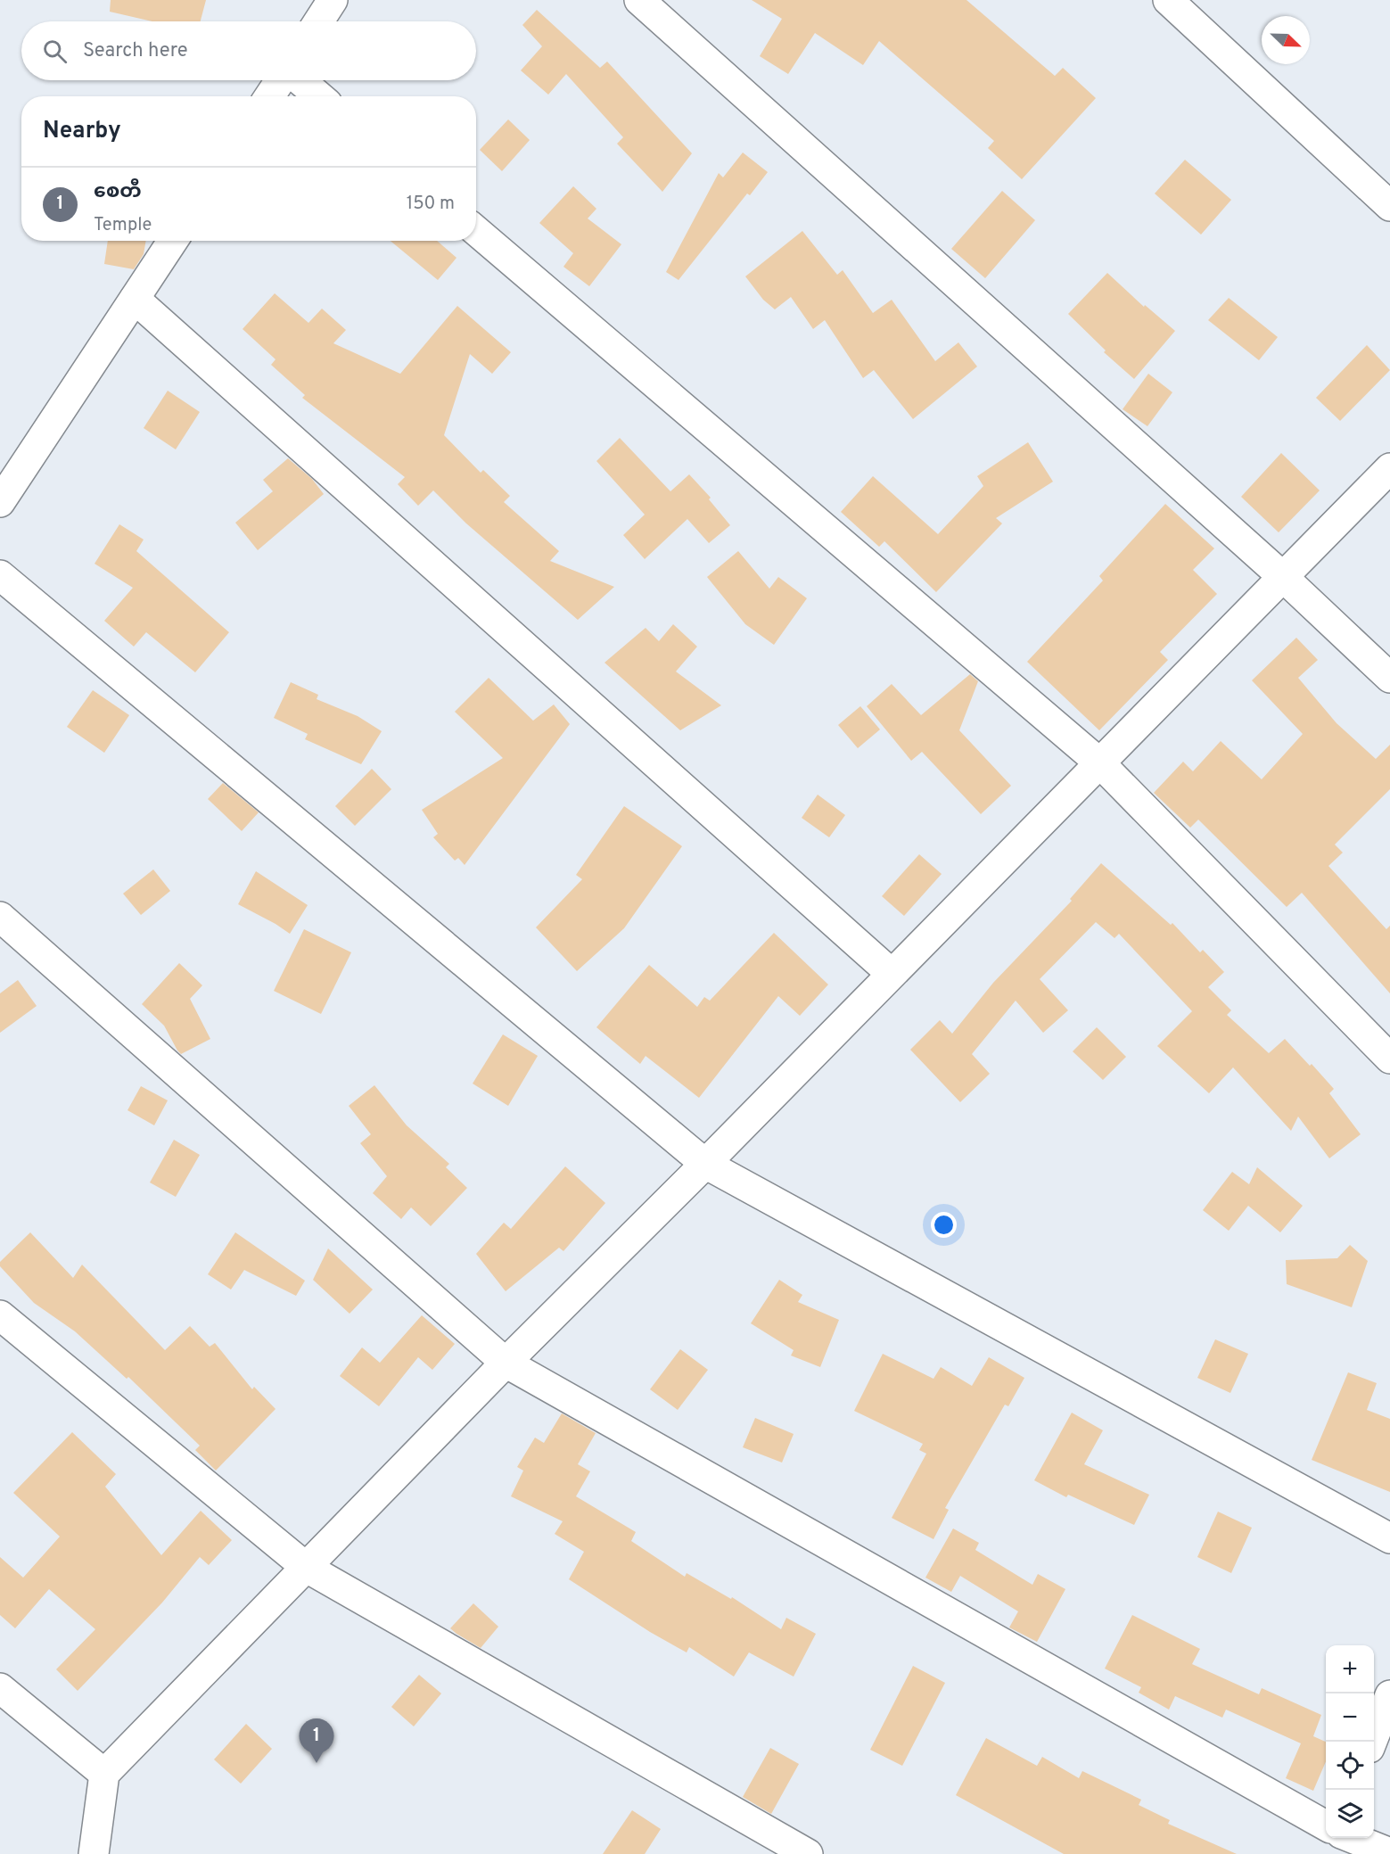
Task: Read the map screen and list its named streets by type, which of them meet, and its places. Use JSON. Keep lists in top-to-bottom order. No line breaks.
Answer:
{"north":"bottom right","page":{"search":"Search here","heading":"Nearby","list":[{"mark":"1","name":"စေတီ","note":"Temple","value":"150 m"}],"map_buttons":["+","−"],"pins":"1"}}
